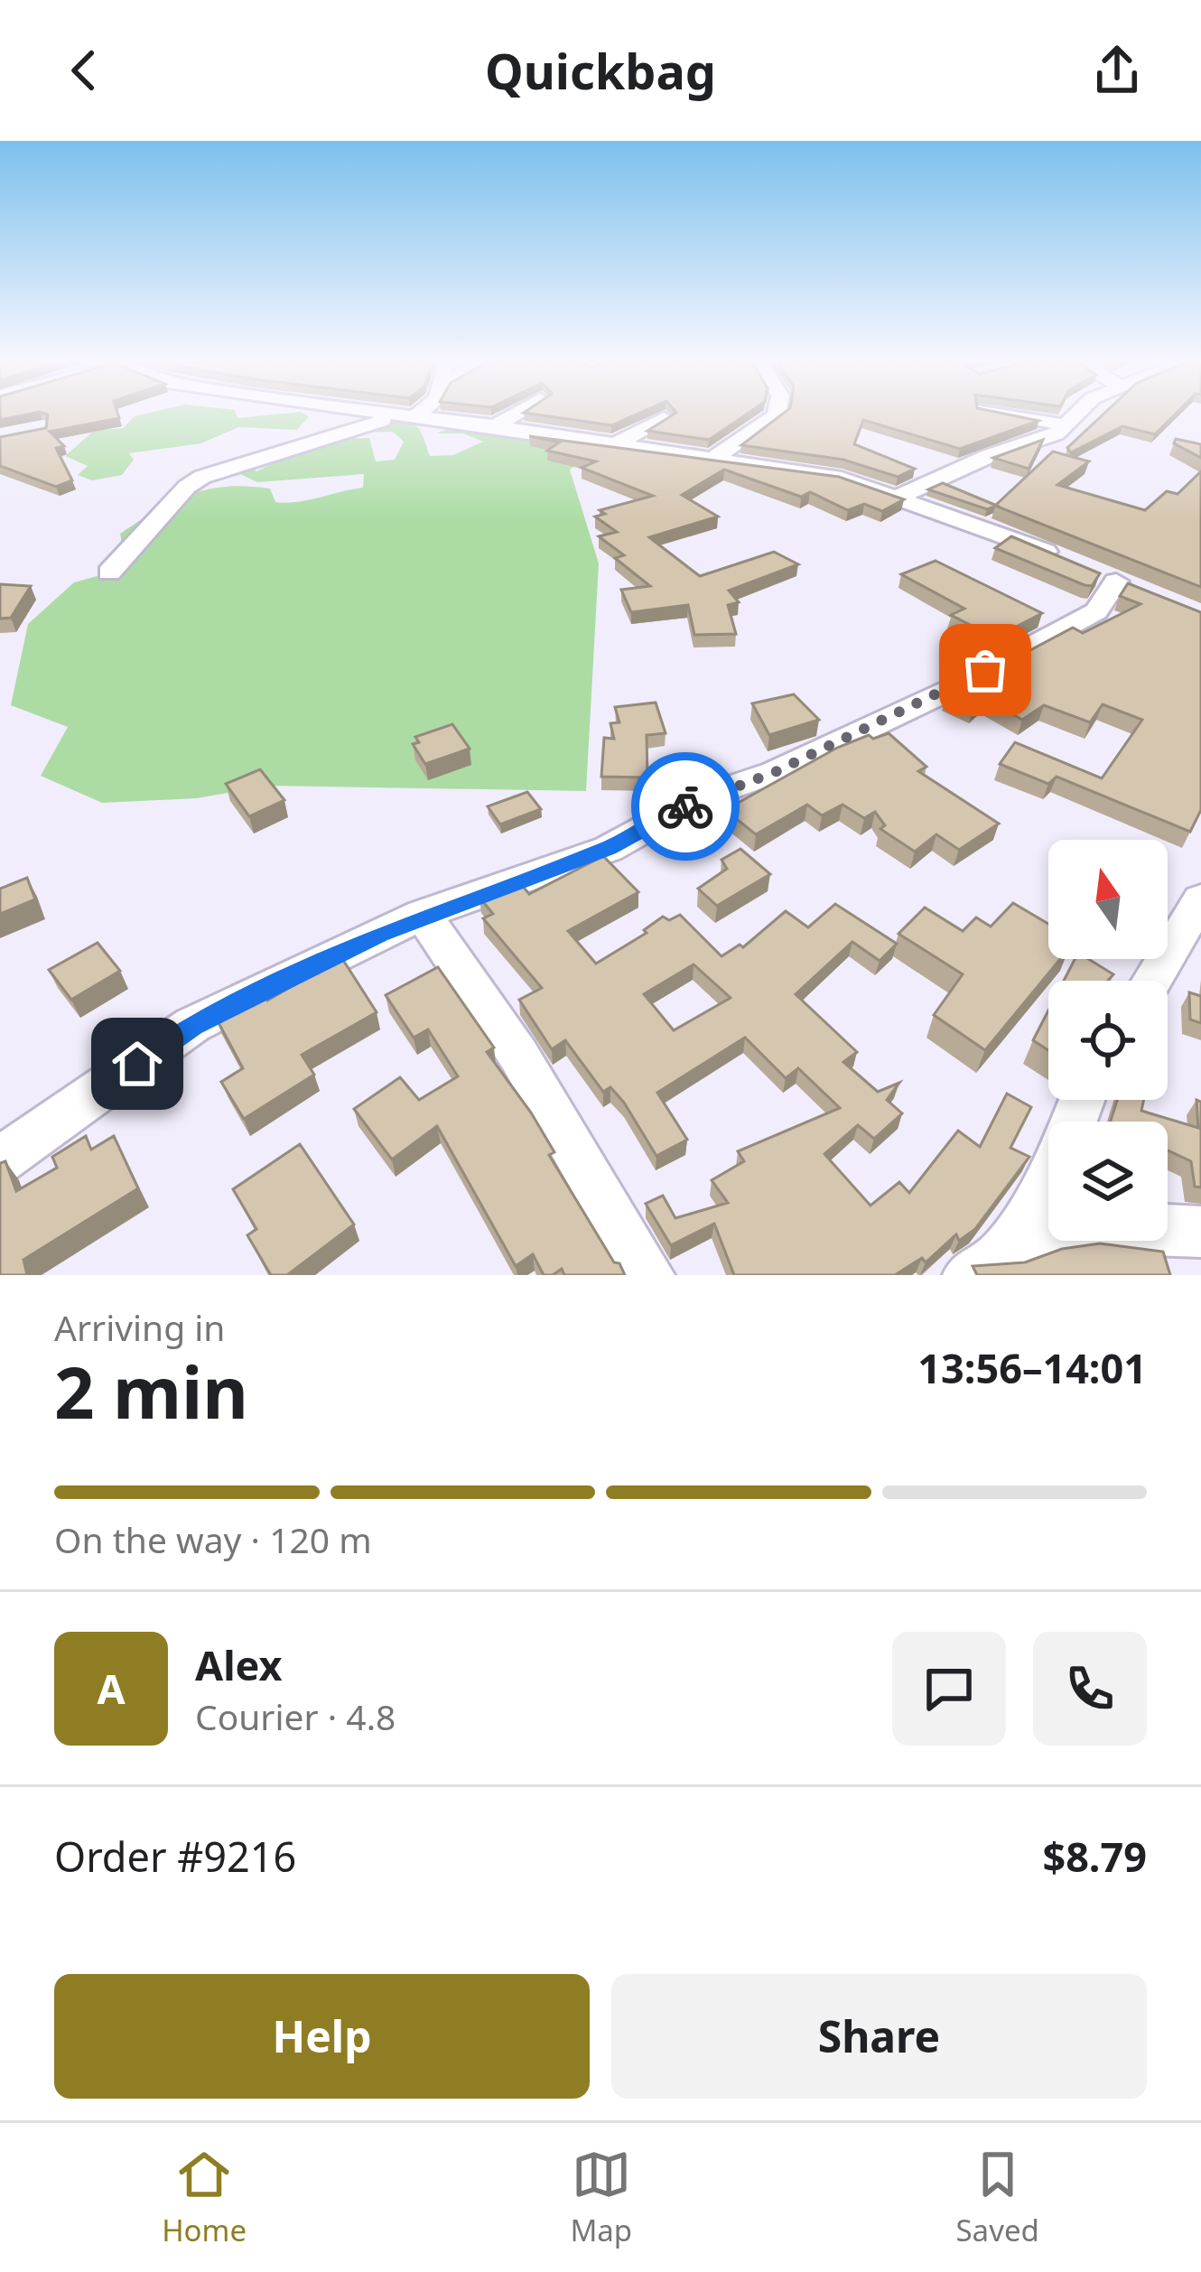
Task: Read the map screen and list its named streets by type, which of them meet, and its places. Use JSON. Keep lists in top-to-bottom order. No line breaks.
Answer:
{"north":"top","page":{"header":"Quickbag","heading":["2 min","Arriving in","13:56–14:01"],"panel":["Alex","Courier · 4.8","Order #9216","$8.79"],"bar":"On the way · 120 m","round":"A","buttons":["Help","Share"],"tabs":["Home","Map","Saved"]}}
